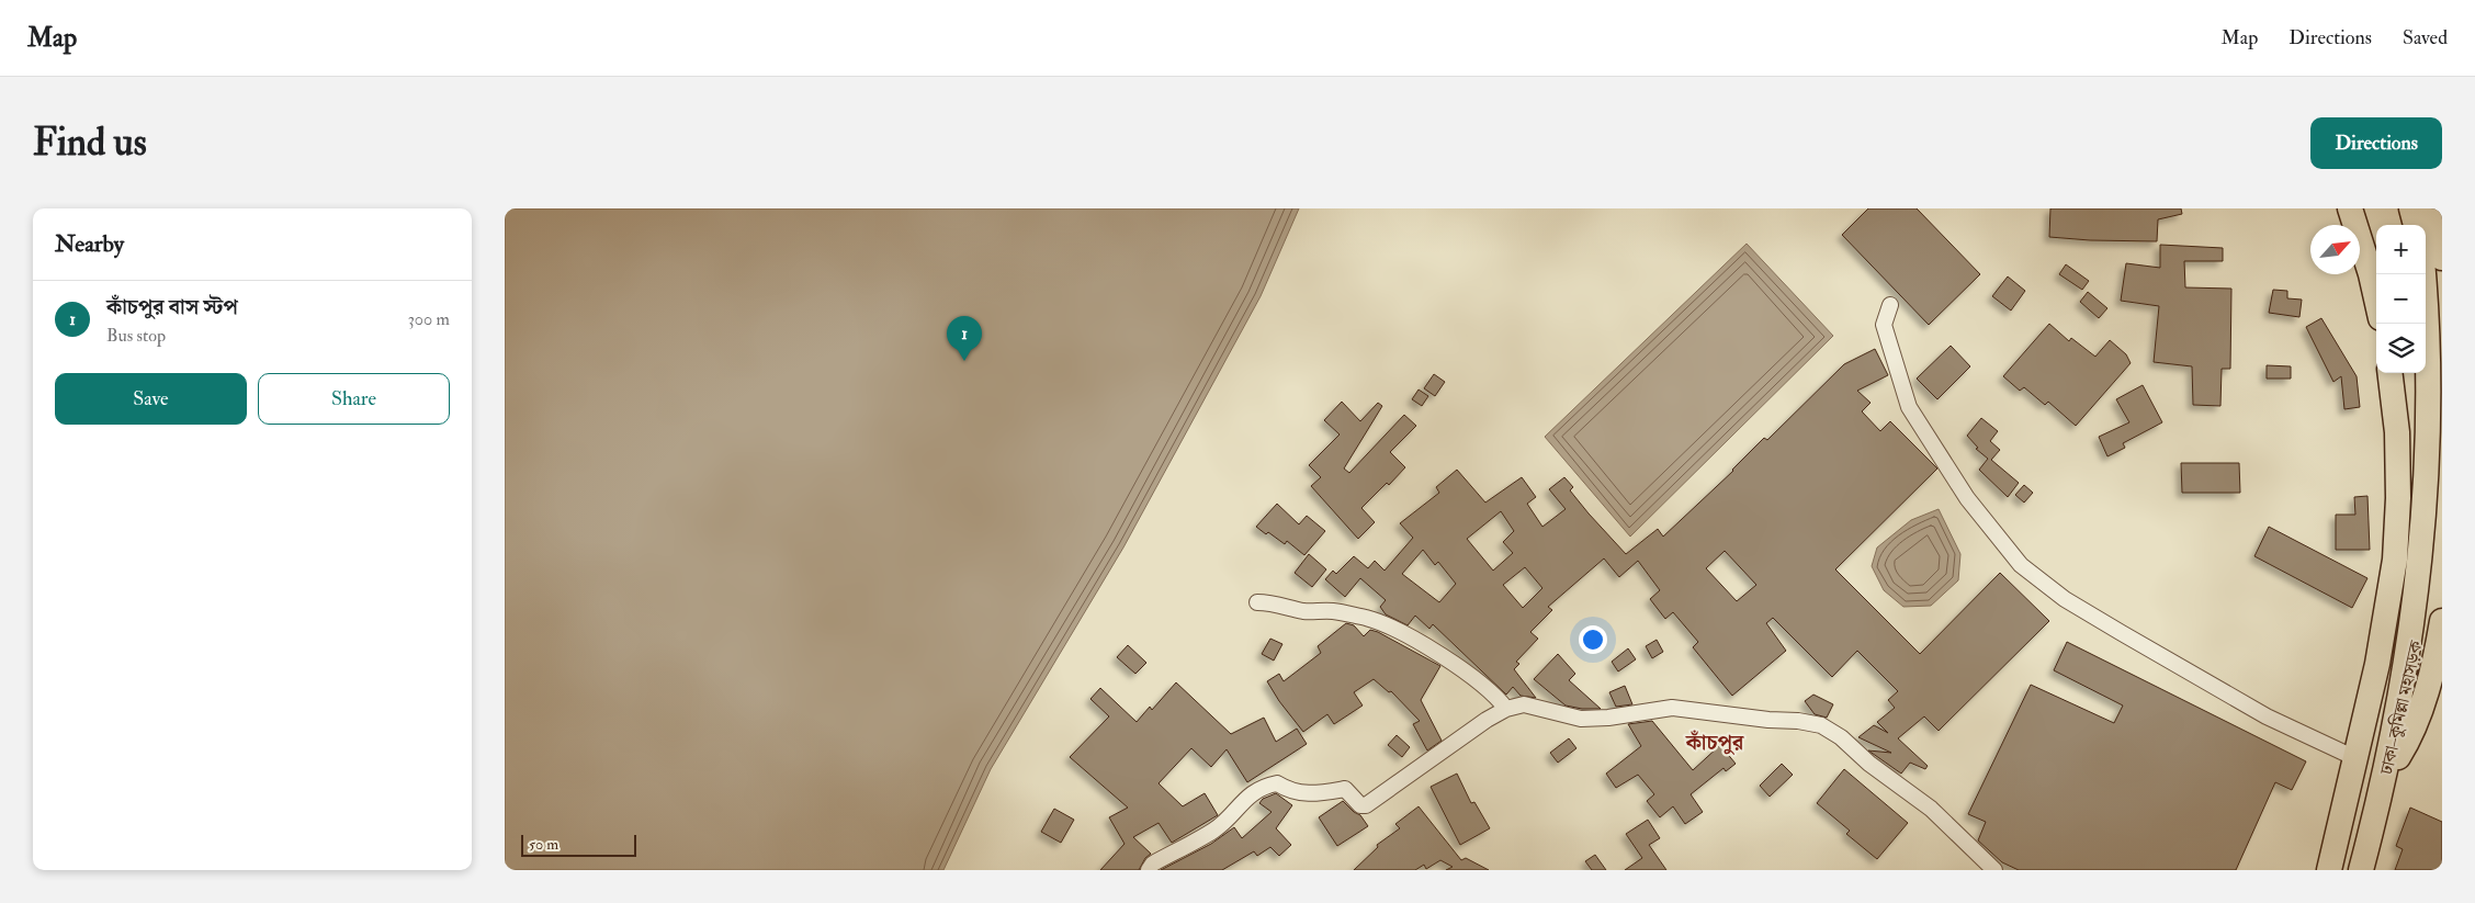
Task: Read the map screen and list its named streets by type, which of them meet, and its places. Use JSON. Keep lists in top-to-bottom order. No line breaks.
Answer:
{"streets":{"highway":["ঢাকা–কুমিল্লা মহাসড়ক"]},"districts":["কাঁচপুর"],"scale_bar":"50 m","north":"top right","page":{"header":"Map","nav":["Map","Directions","Saved"],"buttons":["Directions",["Save","Share"]],"title":"Find us","heading":"Nearby","map_buttons":["+","−"],"list":[{"mark":"1","name":"কাঁচপুর বাস স্টপ","note":"Bus stop","value":"300 m"}],"pins":"1","scale":"50 m"}}
